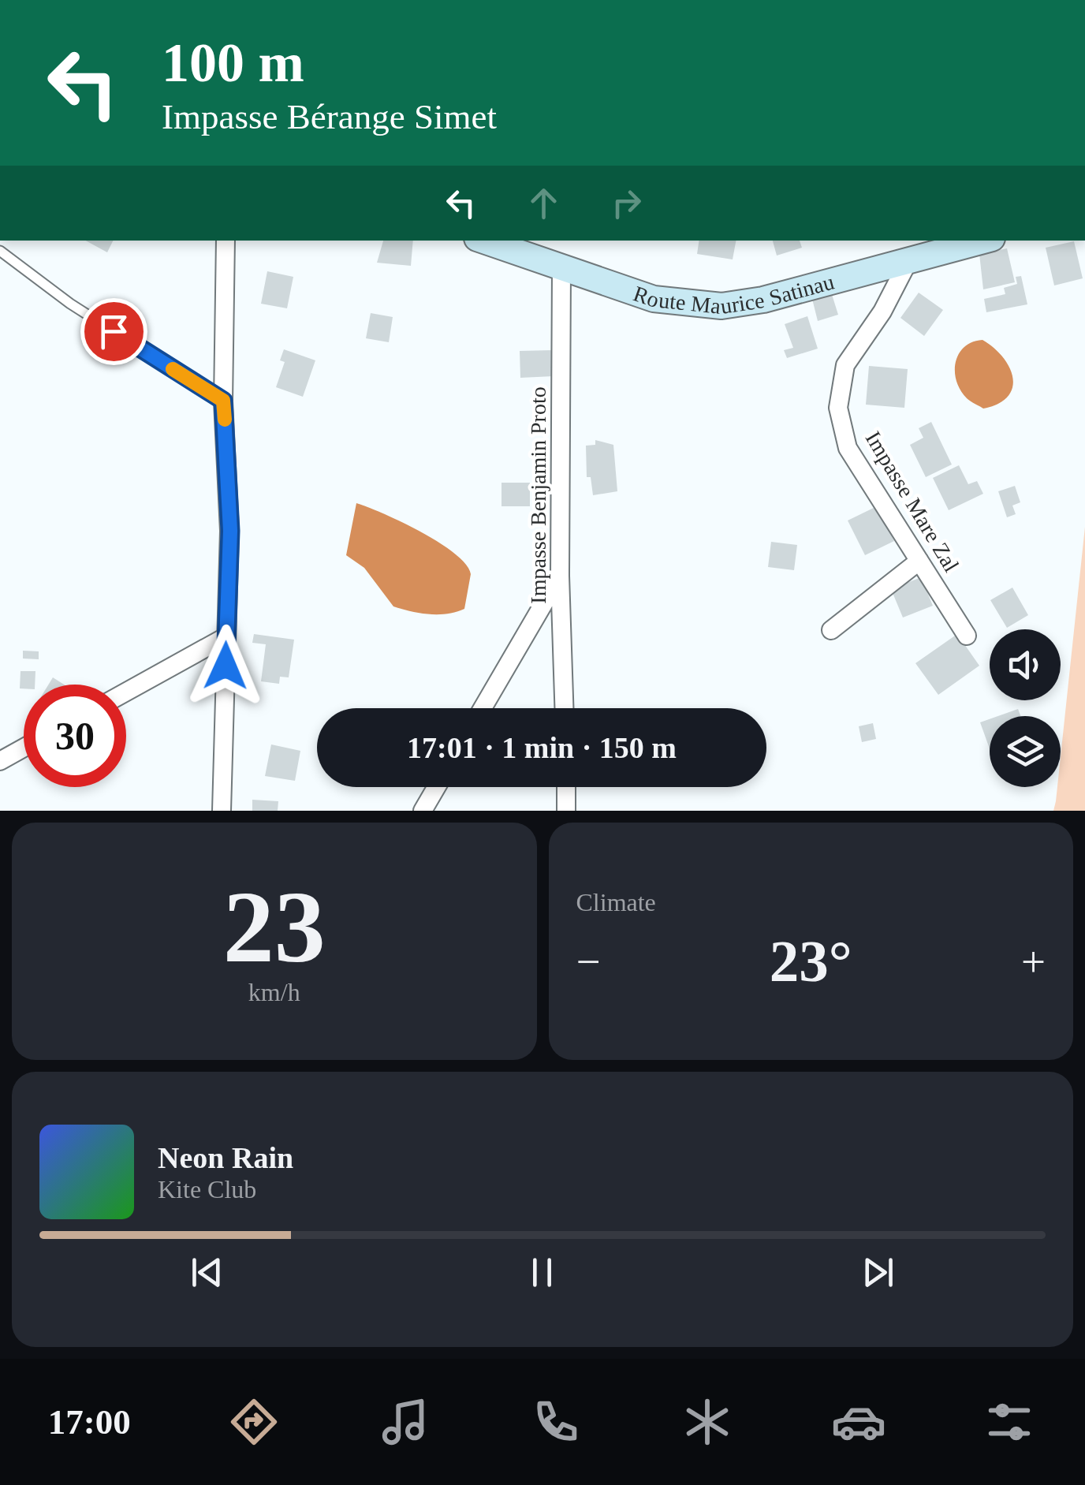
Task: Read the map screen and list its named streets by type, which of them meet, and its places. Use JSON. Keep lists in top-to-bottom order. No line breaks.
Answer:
{"streets":{"main road":["Route Maurice Satinau"],"street":["Impasse Benjamin Proto","Impasse Mare Zal"]},"crossings":[["Route Maurice Satinau","Impasse Benjamin Proto"],["Route Maurice Satinau","Impasse Mare Zal"]],"page":{"turn":["100 m","Impasse Bérange Simet"],"limit":"30","trip":"17:01 · 1 min · 150 m","tile":[["23","km/h"],"Climate"],"heat":["−","23°","+"],"song":["Neon Rain","Kite Club"],"tabs":"17:00"}}
